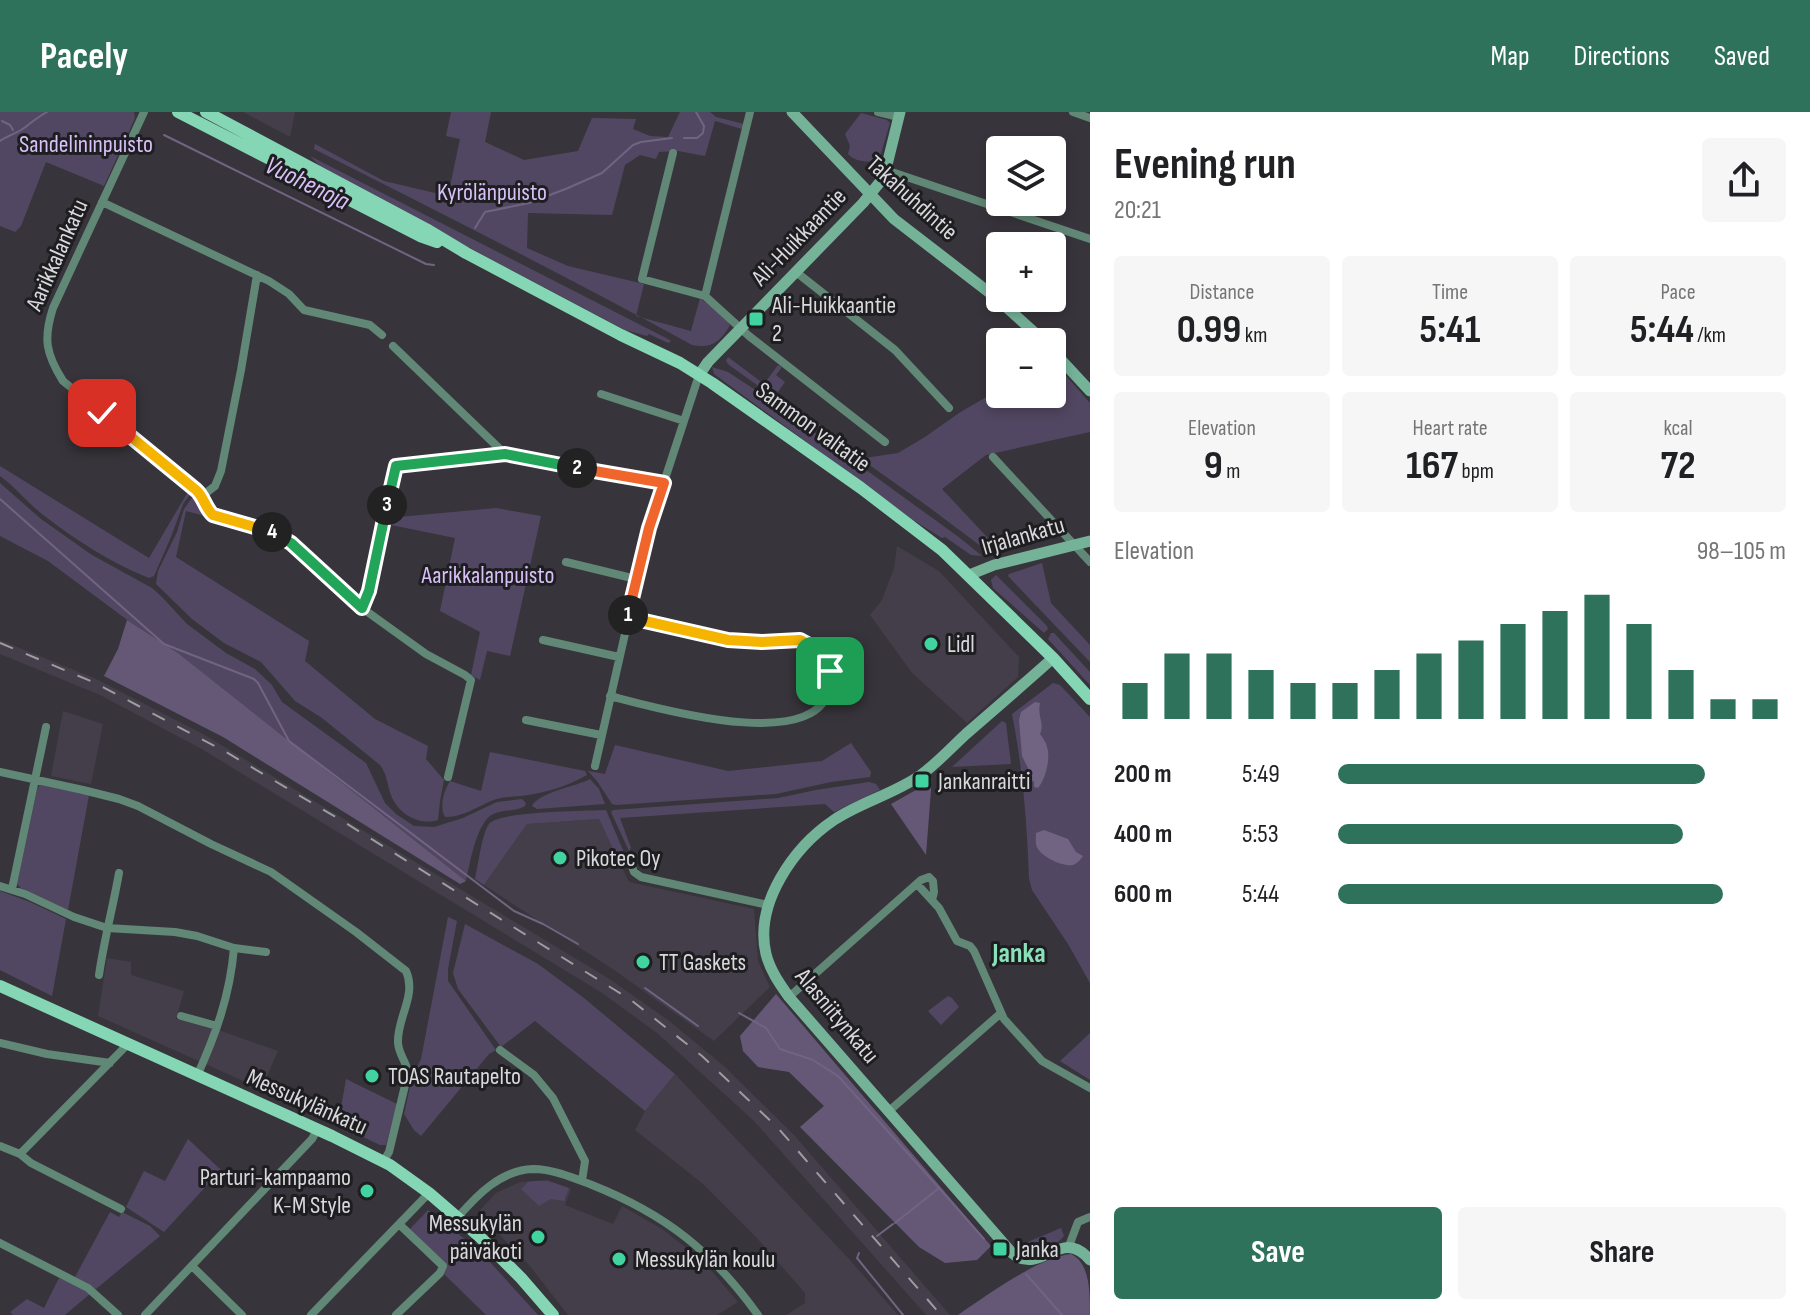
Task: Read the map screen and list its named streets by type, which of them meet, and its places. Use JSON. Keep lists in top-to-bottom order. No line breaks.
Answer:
{"streets":{"main road":["Sammon valtatie","Messukylänkatu"],"street":["Takahuhdintie","Ali-Huikkaantie","Aarikkalankatu","Irjalankatu","Alasniitynkatu"]},"crossings":[["Takahuhdintie","Ali-Huikkaantie"],["Ali-Huikkaantie","Sammon valtatie"],["Sammon valtatie","Irjalankatu"],["Sammon valtatie","Alasniitynkatu"]],"districts":["Janka"],"water":["Vuohenoja"],"parks":["Sandelininpuisto","Kyrölänpuisto","Aarikkalanpuisto"],"places":{"transit":["Ali-Huikkaantie 2","Jankanraitti","Janka"],"other":["Lidl","Pikotec Oy","TT Gaskets","TOAS Rautapelto","Parturi-kampaamo K-M Style","Messukylän päiväkoti","Messukylän koulu"]},"page":{"header":"Pacely","nav":["Map","Directions","Saved"],"heading":["Evening run","20:21"],"map_buttons":["+","−"],"stats":[["Distance","0.99 km"],["Time","5:41"],["Pace","5:44 /km"],["Elevation","9 m"],["Heart rate","167 bpm"],["kcal","72"]],"pins":["2","3","4","1"],"chart":["Elevation","98–105 m"],"list":[{"name":"200 m","note":"5:49"},{"name":"400 m","note":"5:53"},{"name":"600 m","note":"5:44"}],"buttons":["Save","Share"]}}
